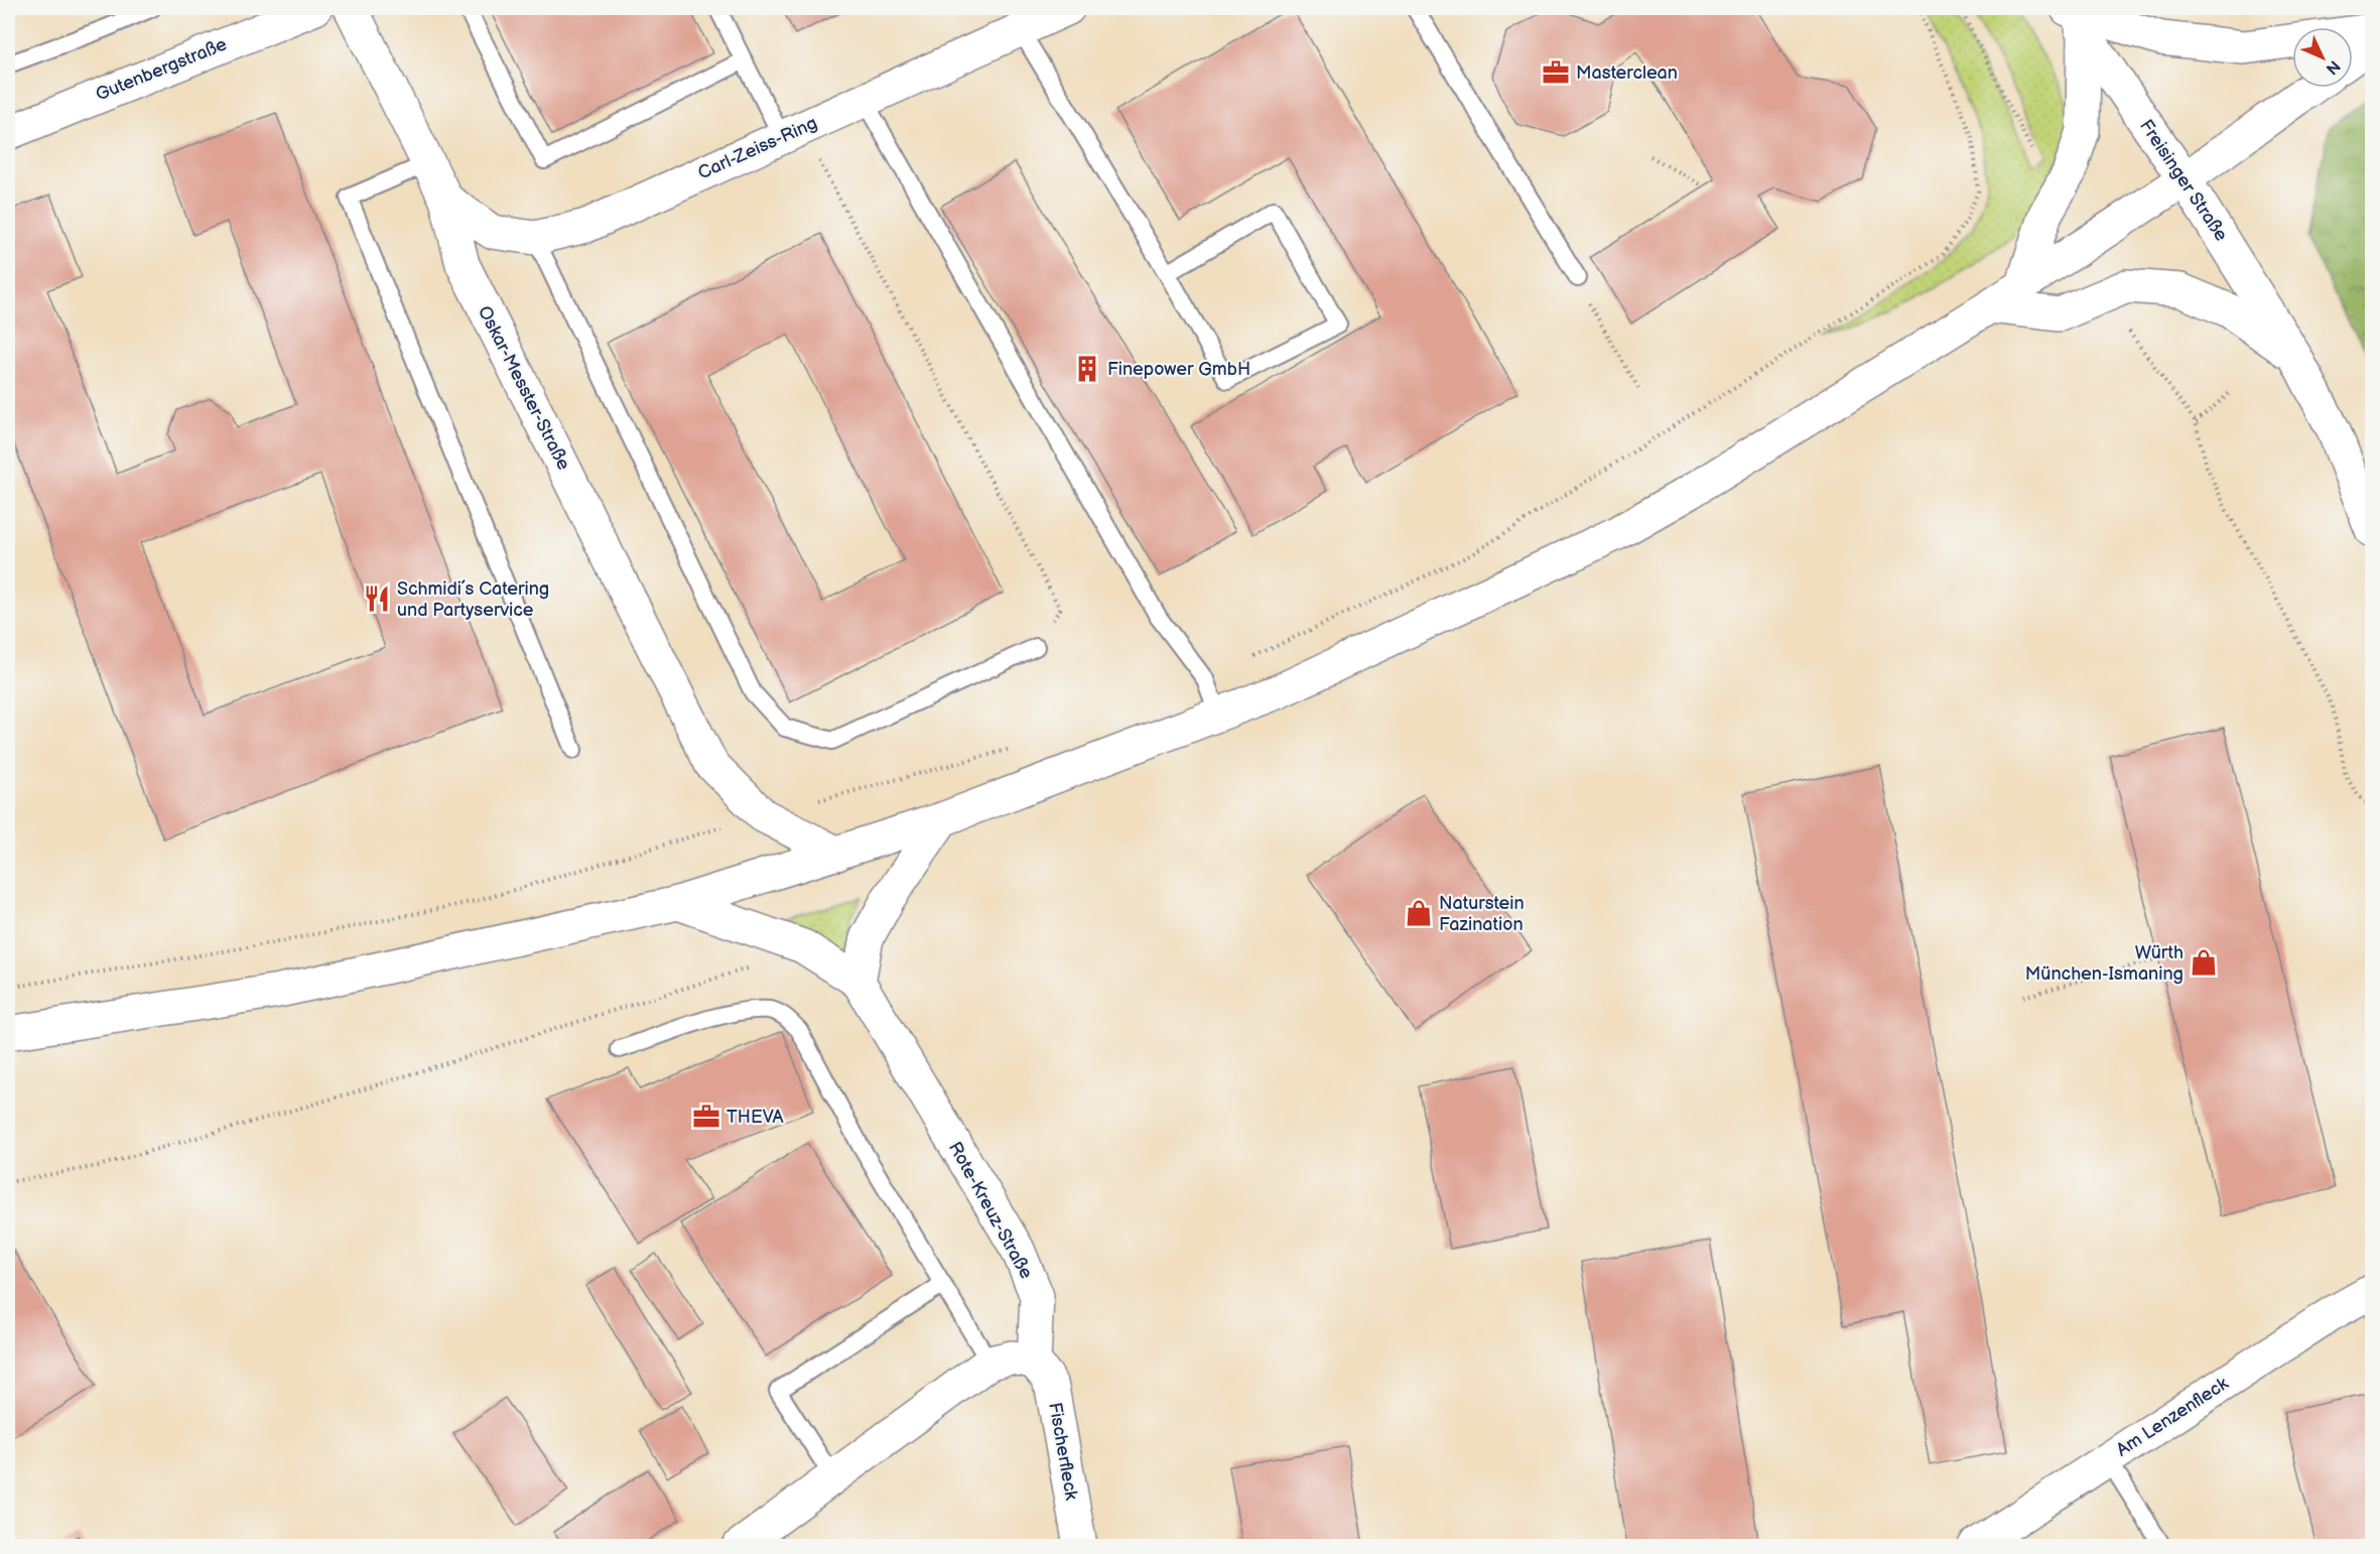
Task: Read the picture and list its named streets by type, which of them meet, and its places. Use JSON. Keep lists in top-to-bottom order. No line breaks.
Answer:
{"streets":{"main road":["Gutenbergstraße","Carl-Zeiss-Ring","Freisinger Straße","Oskar-Messter-Straße","Rote-Kreuz-Straße","Am Lenzenfleck","Fischerfleck"]},"crossings":[["Carl-Zeiss-Ring","Oskar-Messter-Straße"],["Rote-Kreuz-Straße","Fischerfleck"]],"places":{"office":["Masterclean","THEVA"],"building":["Finepower GmbH"],"restaurant":["Schmidi´s Catering und Partyservice"],"shop":["Naturstein Fazination","Würth München-Ismaning"]},"north":"bottom right"}
